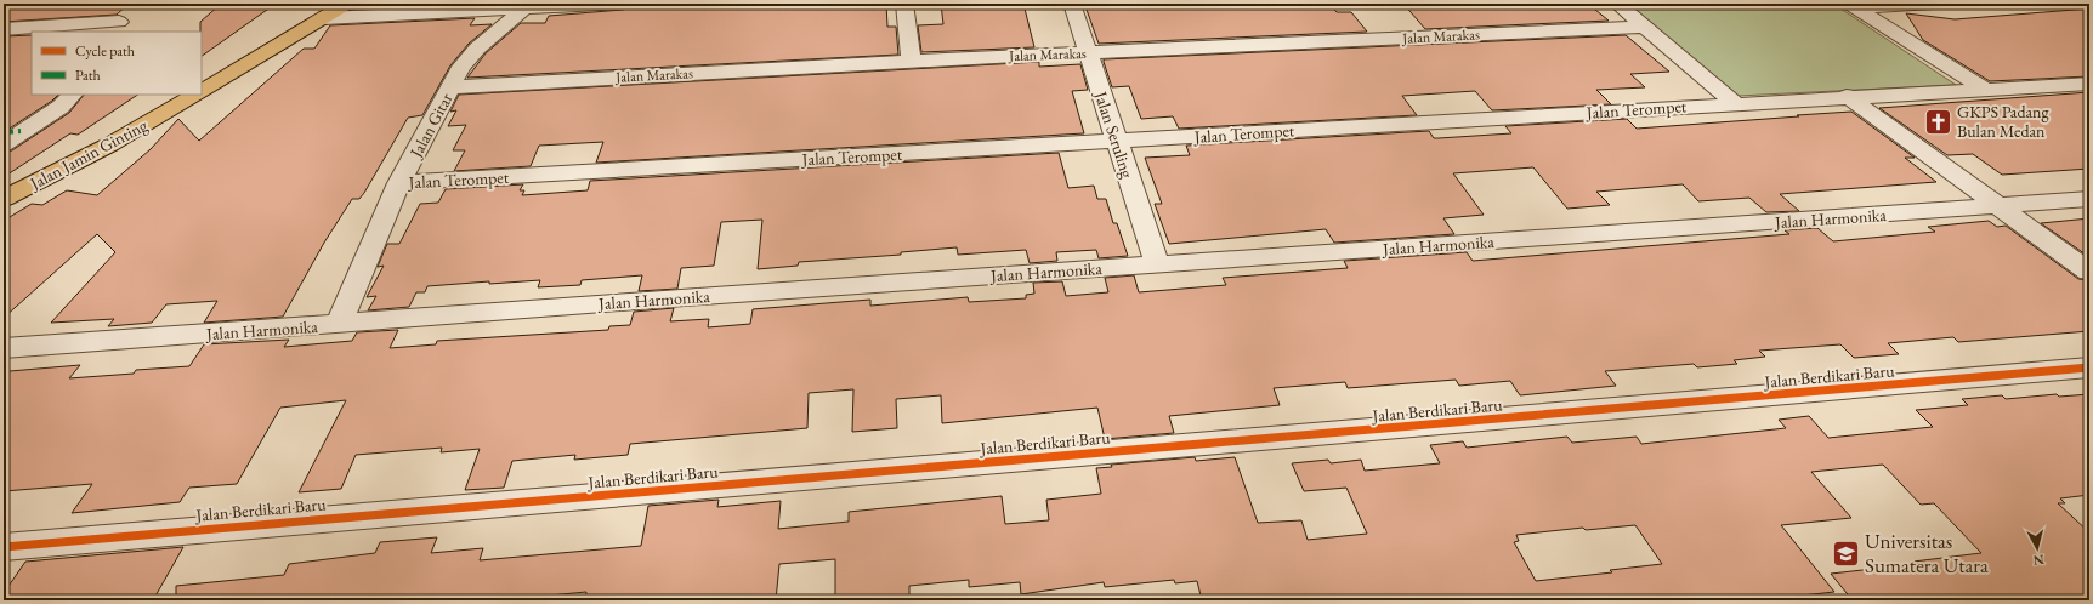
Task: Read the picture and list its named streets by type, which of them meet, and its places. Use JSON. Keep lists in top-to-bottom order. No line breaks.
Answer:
{"streets":{"main road":["Jalan Jamin Ginting"],"street":["Jalan Marakas","Jalan Terompet","Jalan Gitar","Jalan Seruling","Jalan Harmonika","Jalan Berdikari Baru"]},"crossings":[["Jalan Marakas","Jalan Gitar"],["Jalan Marakas","Jalan Seruling"],["Jalan Terompet","Jalan Gitar"],["Jalan Terompet","Jalan Seruling"],["Jalan Gitar","Jalan Harmonika"],["Jalan Seruling","Jalan Harmonika"]],"places":{"church":["GKPS Padang Bulan Medan"],"school or university":["Universitas Sumatera Utara"]},"legend":["Cycle path","Path"],"north":"bottom"}
